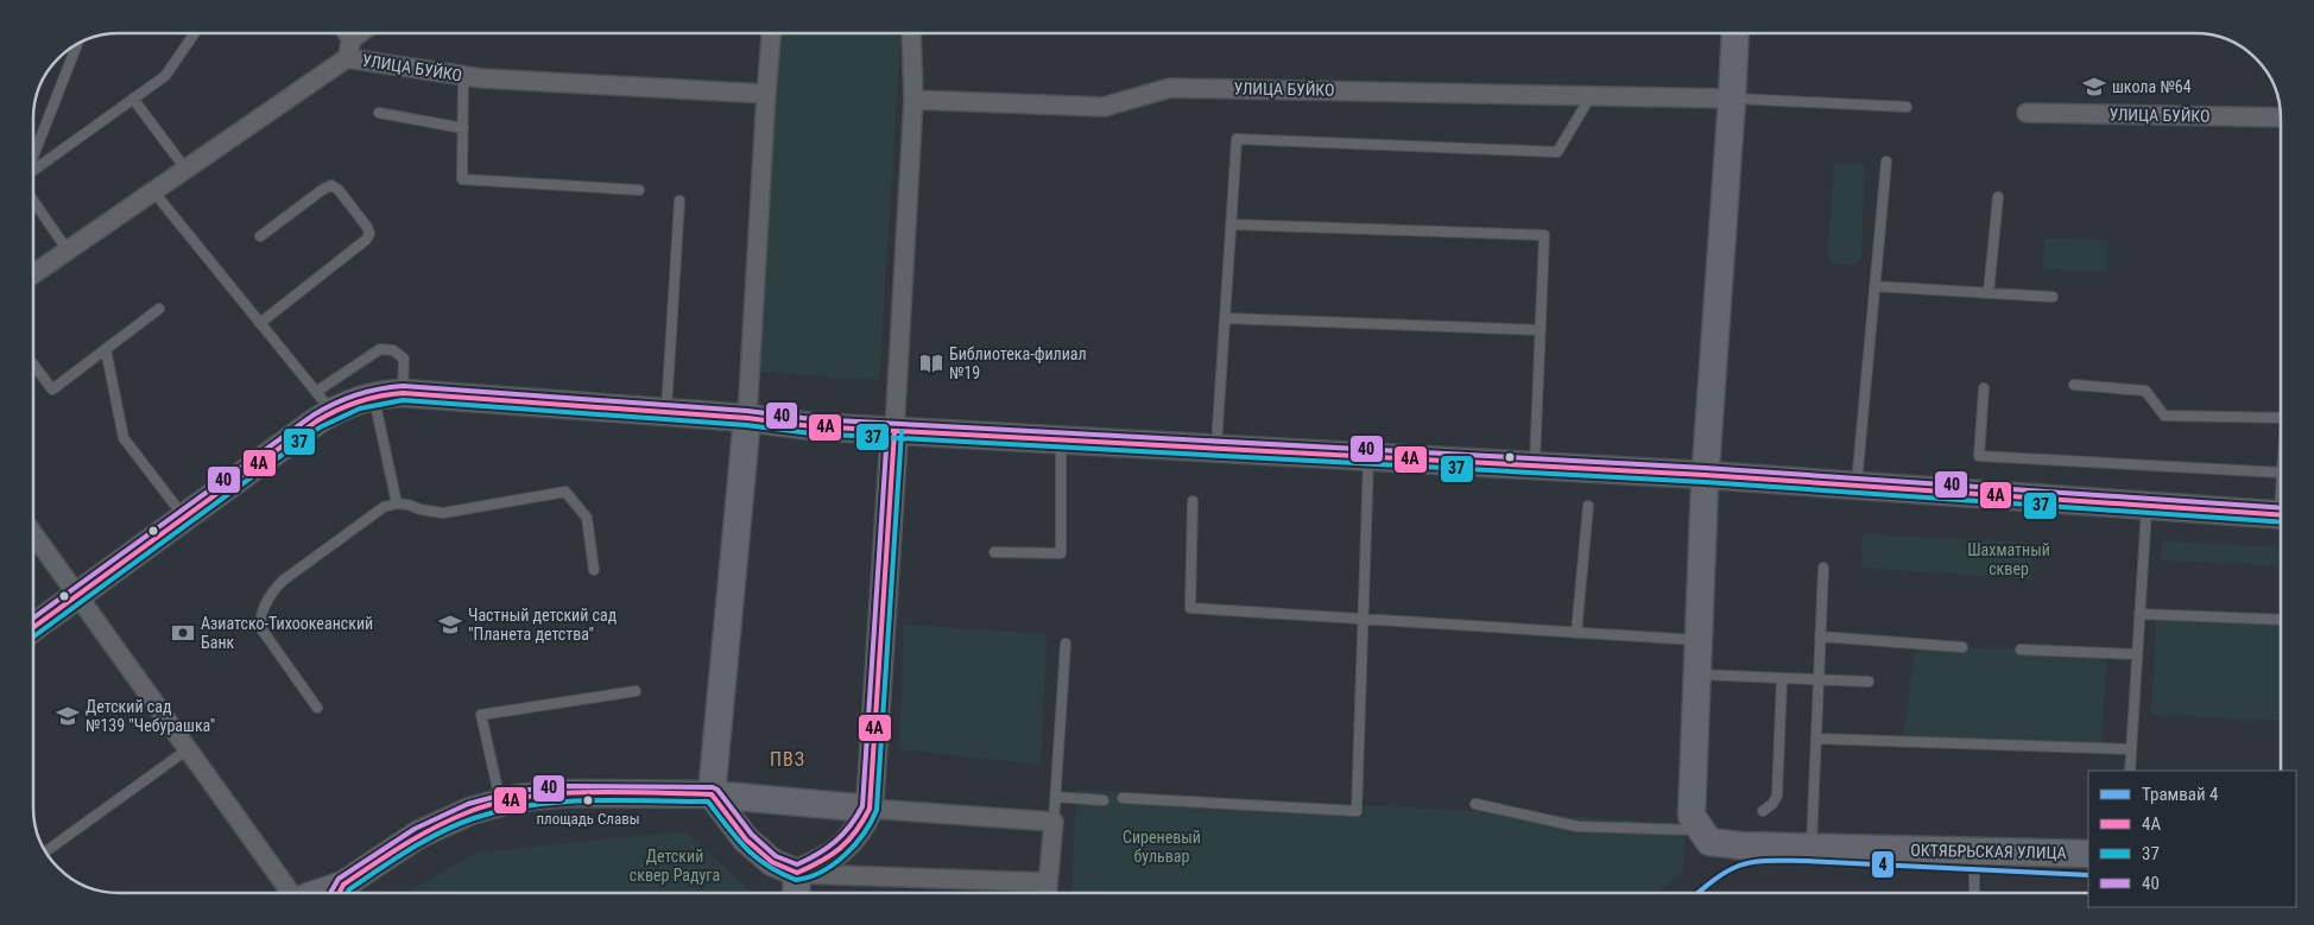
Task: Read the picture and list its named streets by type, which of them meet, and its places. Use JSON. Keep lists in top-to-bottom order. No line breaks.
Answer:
{"streets":{"street":["УЛИЦА БУЙКО","ОКТЯБРЬСКАЯ УЛИЦА"]},"districts":["ПВЗ"],"parks":["Шахматный сквер","Сиреневый бульвар","Детский сквер Радуга"],"places":{"school or university":["школа №64","Частный детский сад \"Планета детства\"","Детский сад №139 \"Чебурашка\""],"library":["Библиотека-филиал №19"],"bank":["Азиатско-Тихоокеанский Банк"],"other":["площадь Славы"]},"lines":["transit line 40","transit line 4А","transit line 37","tram line 4"],"legend":["Трамвай 4","4А","37","40"]}
